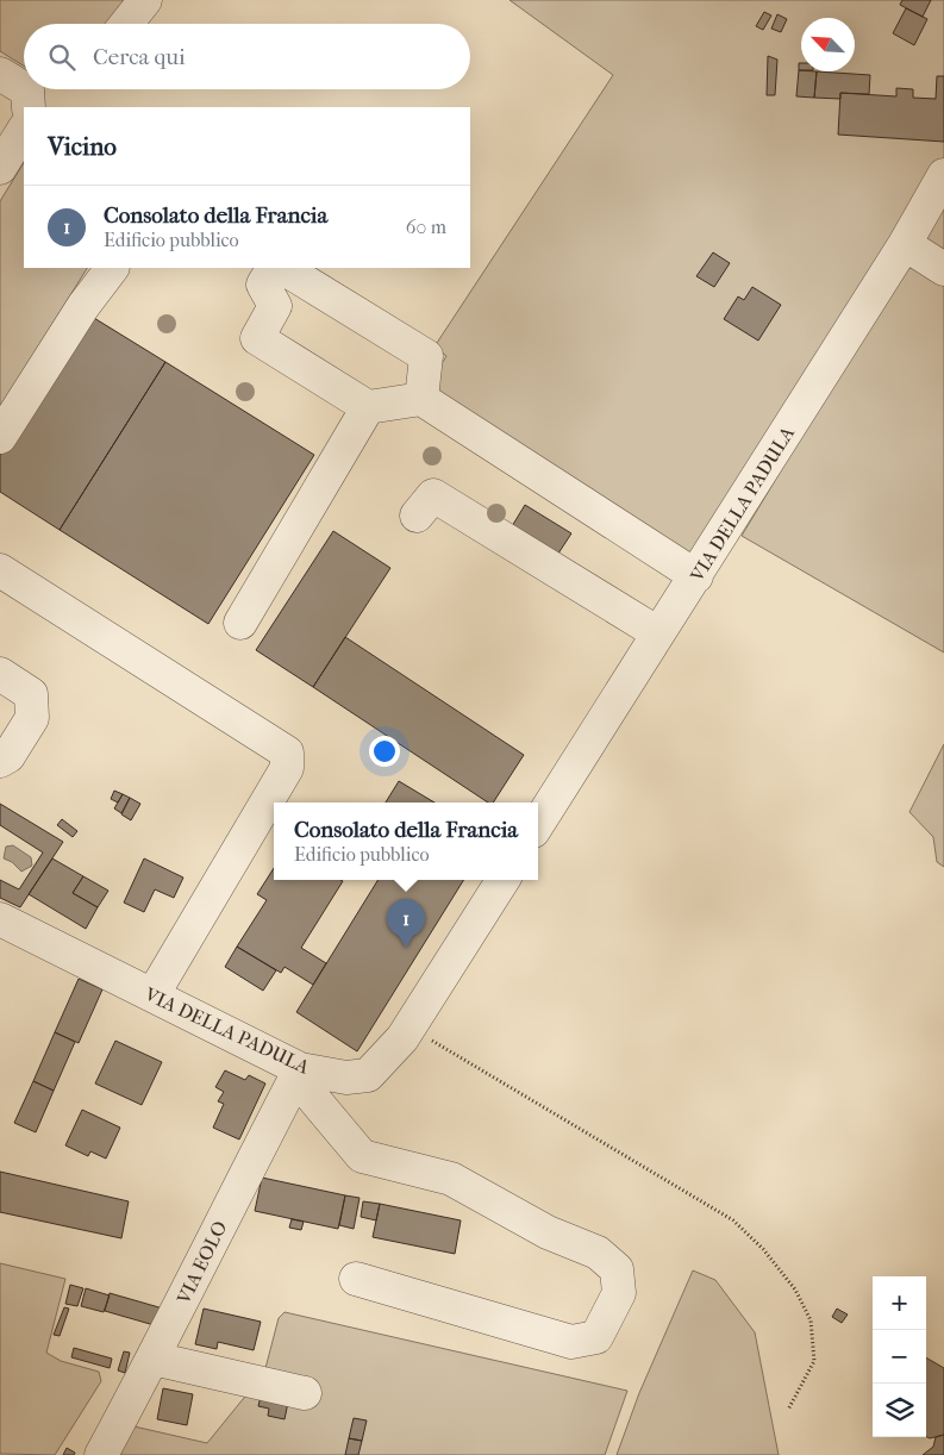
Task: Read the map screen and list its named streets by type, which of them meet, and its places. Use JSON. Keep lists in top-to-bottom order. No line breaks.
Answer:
{"streets":{"street":["VIA DELLA PADULA","VIA EOLO"]},"crossings":[["VIA DELLA PADULA","VIA EOLO"]],"north":"top left","page":{"search":"Cerca qui","heading":"Vicino","list":[{"mark":"1","name":"Consolato della Francia","note":"Edificio pubblico","value":"60 m"}],"popup":["Consolato della Francia","Edificio pubblico"],"pins":"1","map_buttons":["+","−"]}}
